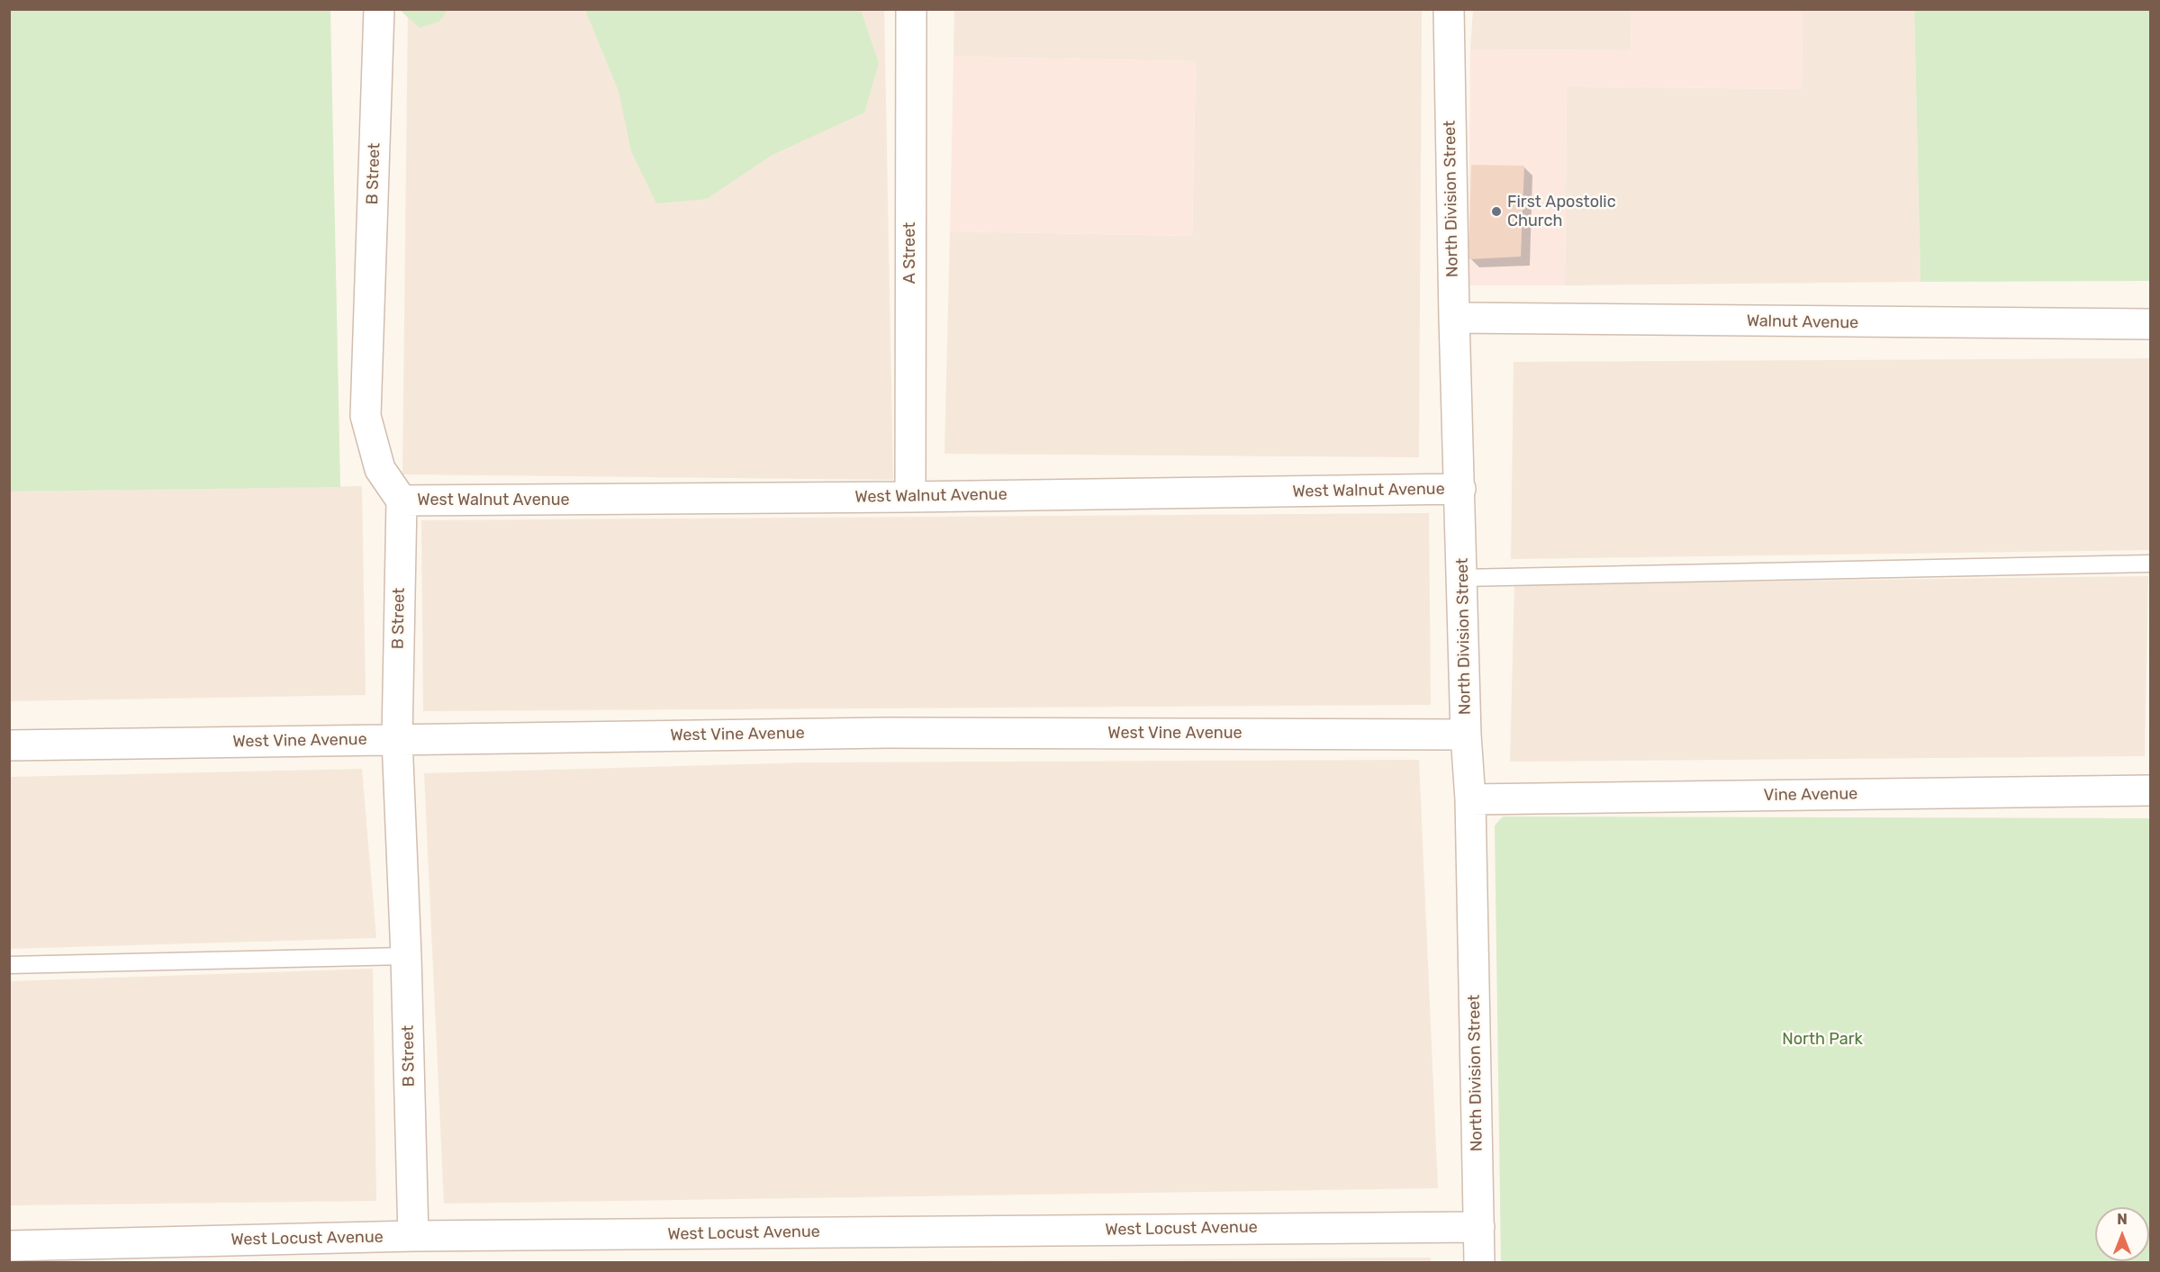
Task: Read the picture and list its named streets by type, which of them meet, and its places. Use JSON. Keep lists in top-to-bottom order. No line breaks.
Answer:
{"streets":{"street":["B Street","North Division Street","A Street","Walnut Avenue","West Walnut Avenue","West Vine Avenue","Vine Avenue","West Locust Avenue"]},"crossings":[["B Street","West Walnut Avenue"],["B Street","West Vine Avenue"],["B Street","West Locust Avenue"],["North Division Street","Walnut Avenue"],["North Division Street","West Walnut Avenue"],["North Division Street","West Vine Avenue"],["North Division Street","Vine Avenue"],["North Division Street","West Locust Avenue"],["A Street","West Walnut Avenue"]],"parks":["North Park"],"places":["First Apostolic Church"],"north":"top"}
